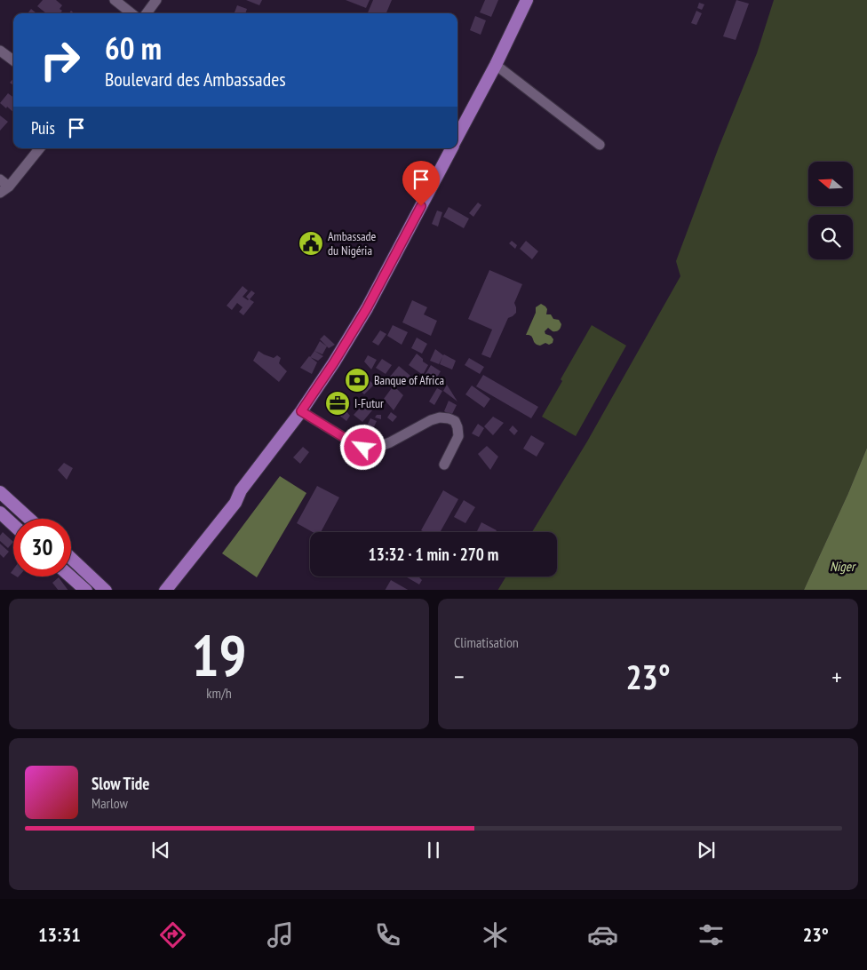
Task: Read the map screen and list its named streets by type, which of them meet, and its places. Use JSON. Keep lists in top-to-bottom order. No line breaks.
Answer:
{"water":["Niger"],"places":{"public building":["Ambassade du Nigéria"],"bank":["Banque of Africa"],"office":["I-Futur"]},"north":"left","page":{"turn":["60 m","Boulevard des Ambassades"],"then":"Puis","limit":"30","trip":"13:32 · 1 min · 270 m","tile":[["19","km/h"],"Climatisation"],"heat":["−","23°","+"],"song":["Slow Tide","Marlow"],"tabs":["13:31","23°"]}}
